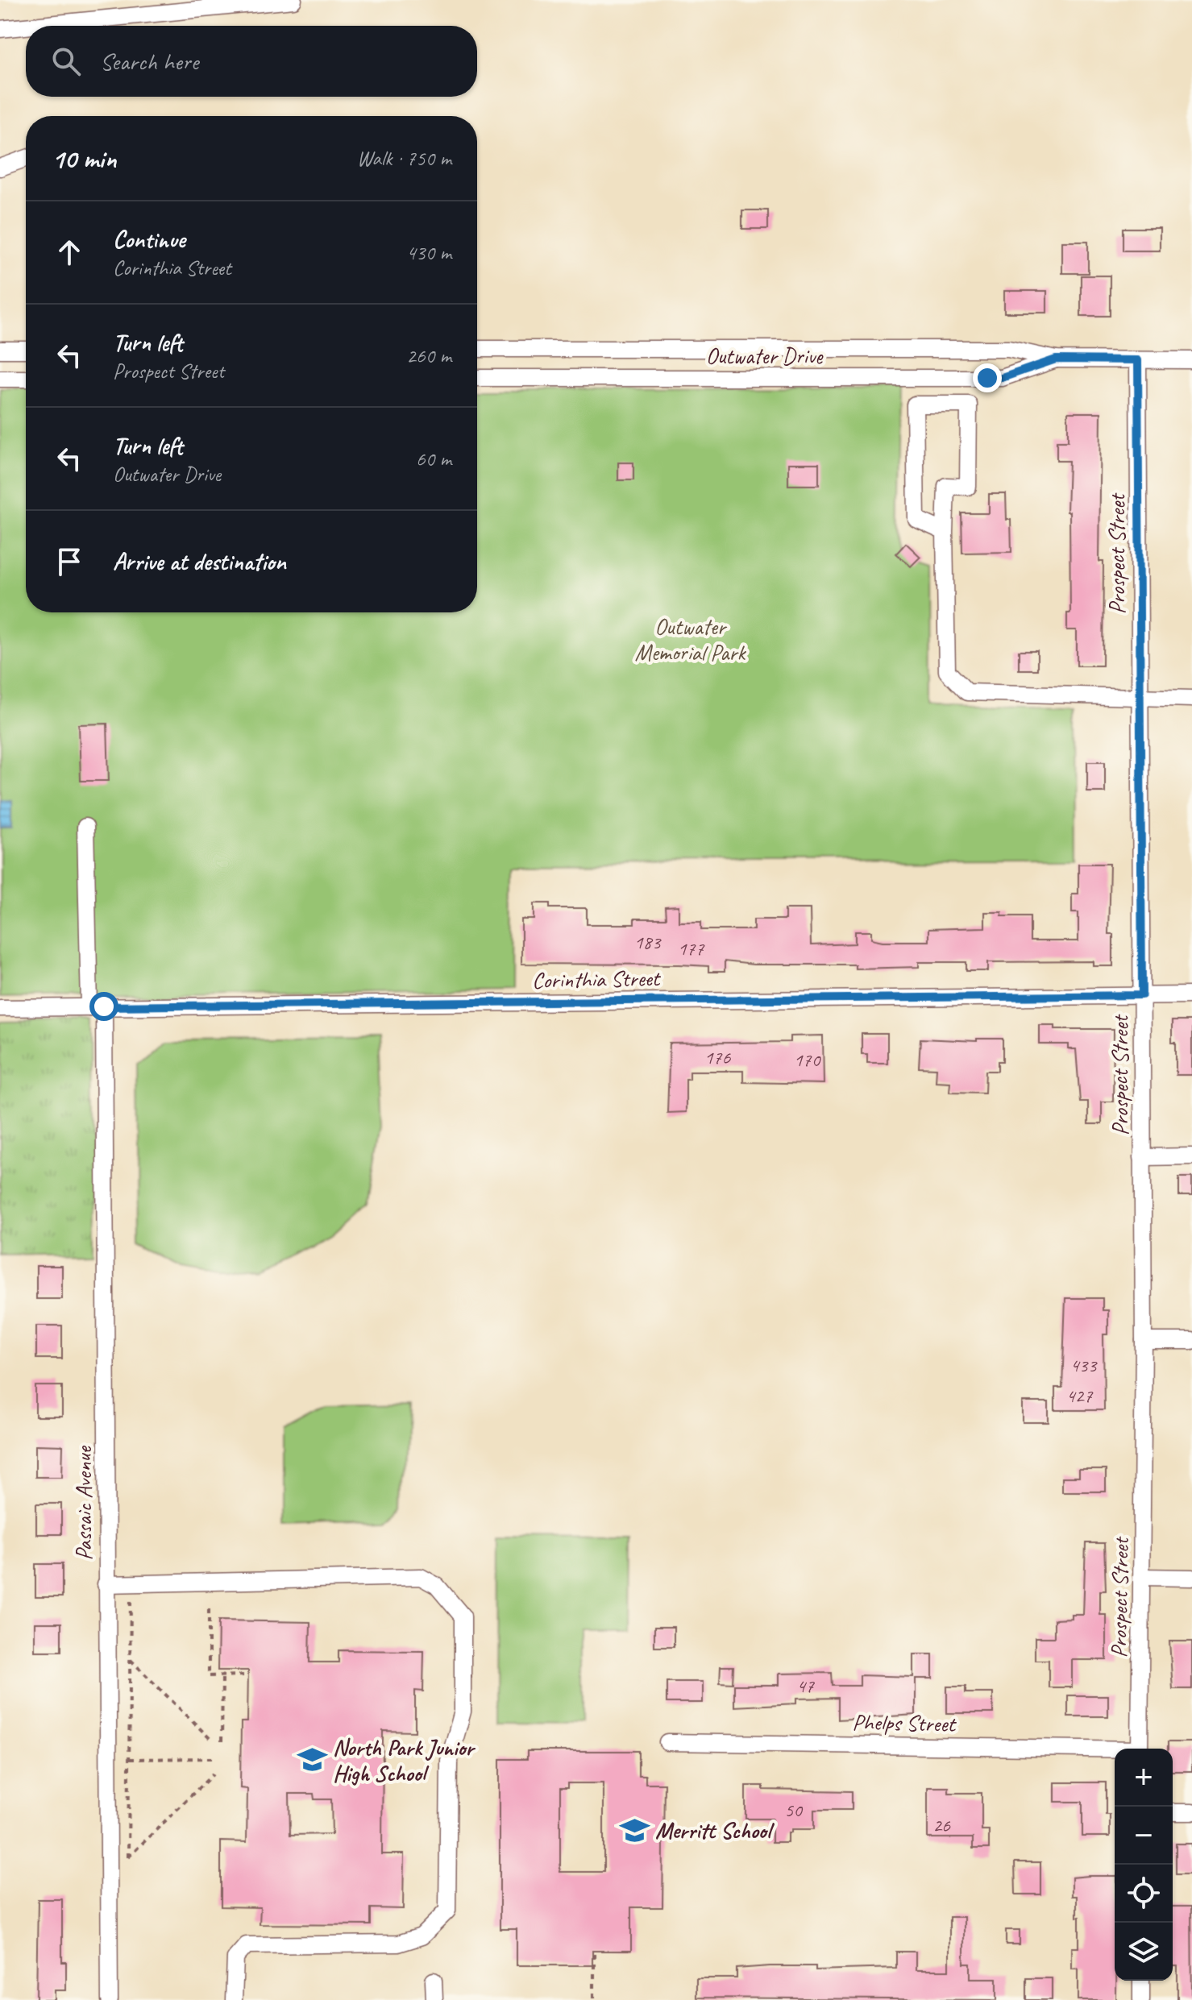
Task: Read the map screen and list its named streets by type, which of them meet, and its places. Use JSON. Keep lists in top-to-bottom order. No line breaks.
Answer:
{"streets":{"street":["Outwater Drive","Prospect Street","Corinthia Street","Passaic Avenue","Phelps Street"]},"crossings":[["Outwater Drive","Prospect Street"],["Prospect Street","Corinthia Street"],["Corinthia Street","Passaic Avenue"]],"parks":["Outwater Memorial Park"],"places":{"school or university":["North Park Junior High School","Merritt School"]},"house_numbers":["183","177","176","170","433","427","47","50","26"],"page":{"search":"Search here","heading":["10 min","Walk · 750 m"],"list":[["Continue","Corinthia Street","430 m"],["Turn left","Prospect Street","260 m"],["Turn left","Outwater Drive","60 m"],"Arrive at destination"],"map_buttons":["+","−"]}}
